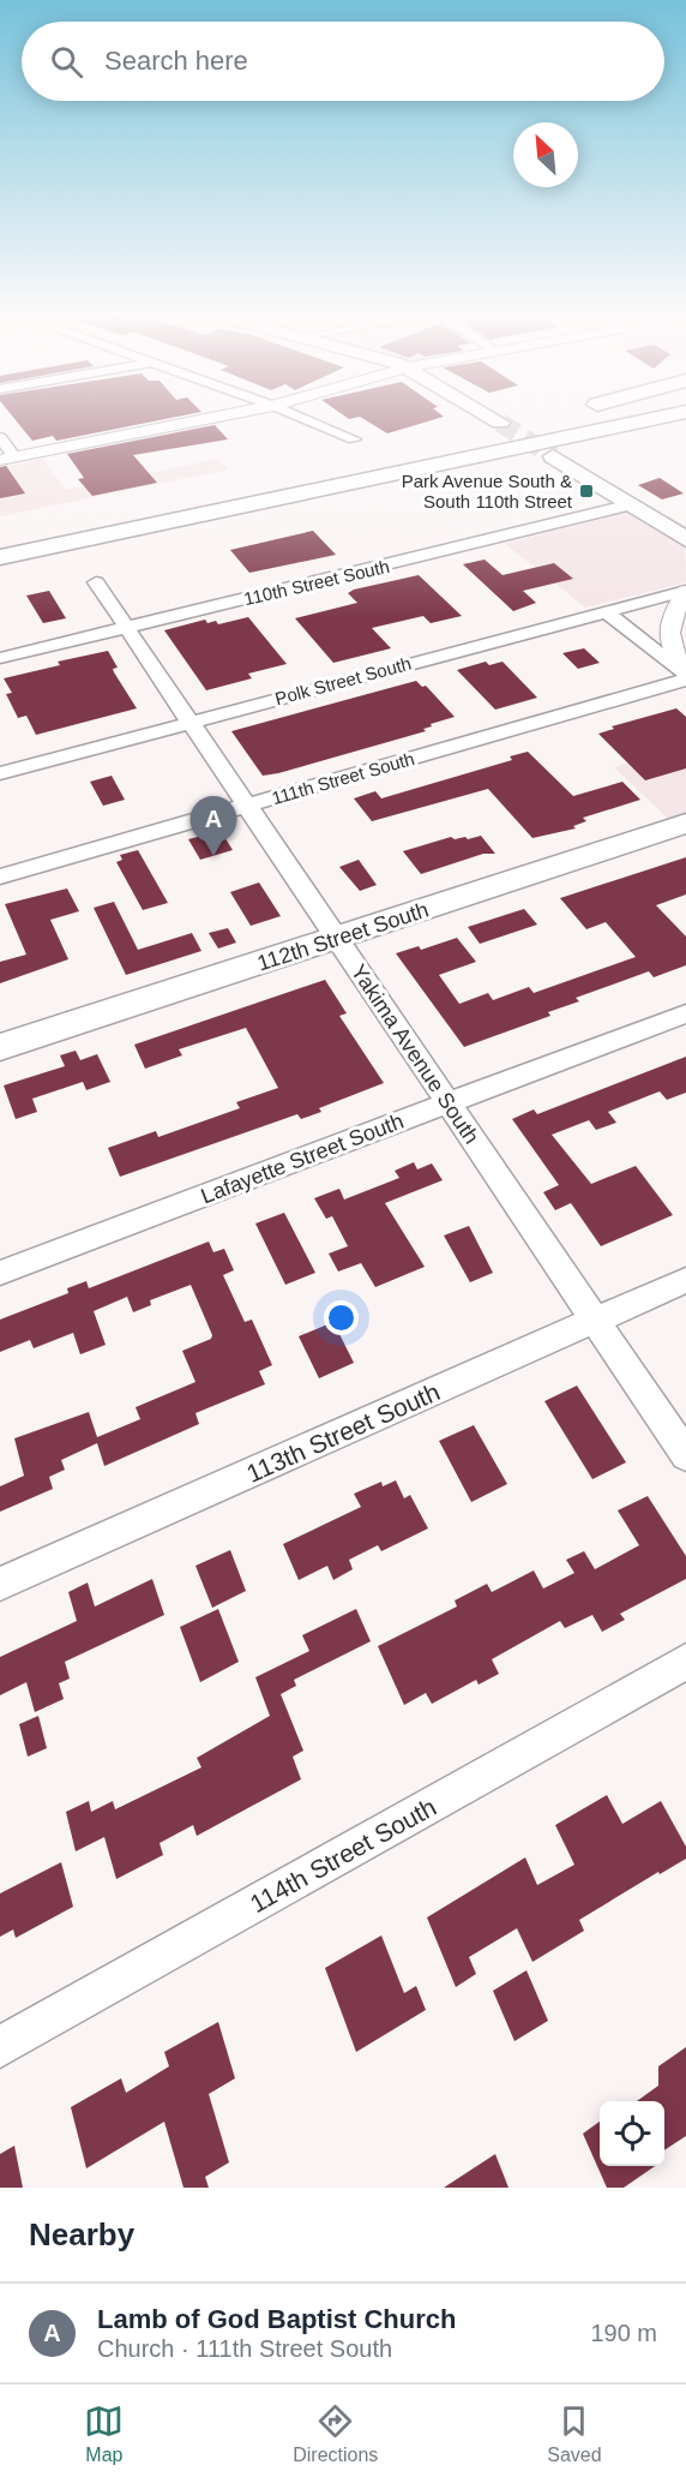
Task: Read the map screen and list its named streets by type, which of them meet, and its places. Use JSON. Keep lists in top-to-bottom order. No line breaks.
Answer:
{"streets":{"main road":["112th Street South"],"street":["110th Street South","Polk Street South","111th Street South","Yakima Avenue South","Lafayette Street South","113th Street South","114th Street South"]},"crossings":[["110th Street South","Yakima Avenue South"],["Polk Street South","Yakima Avenue South"],["111th Street South","Yakima Avenue South"],["112th Street South","Yakima Avenue South"],["Yakima Avenue South","Lafayette Street South"],["Yakima Avenue South","113th Street South"]],"places":{"transit":["Park Avenue South & South 110th Street"]},"north":"top left","page":{"search":"Search here","pins":"A","heading":"Nearby","list":[{"mark":"A","name":"Lamb of God Baptist Church","note":"Church · 111th Street South","value":"190 m"}],"nav":["Map","Directions","Saved"]}}
